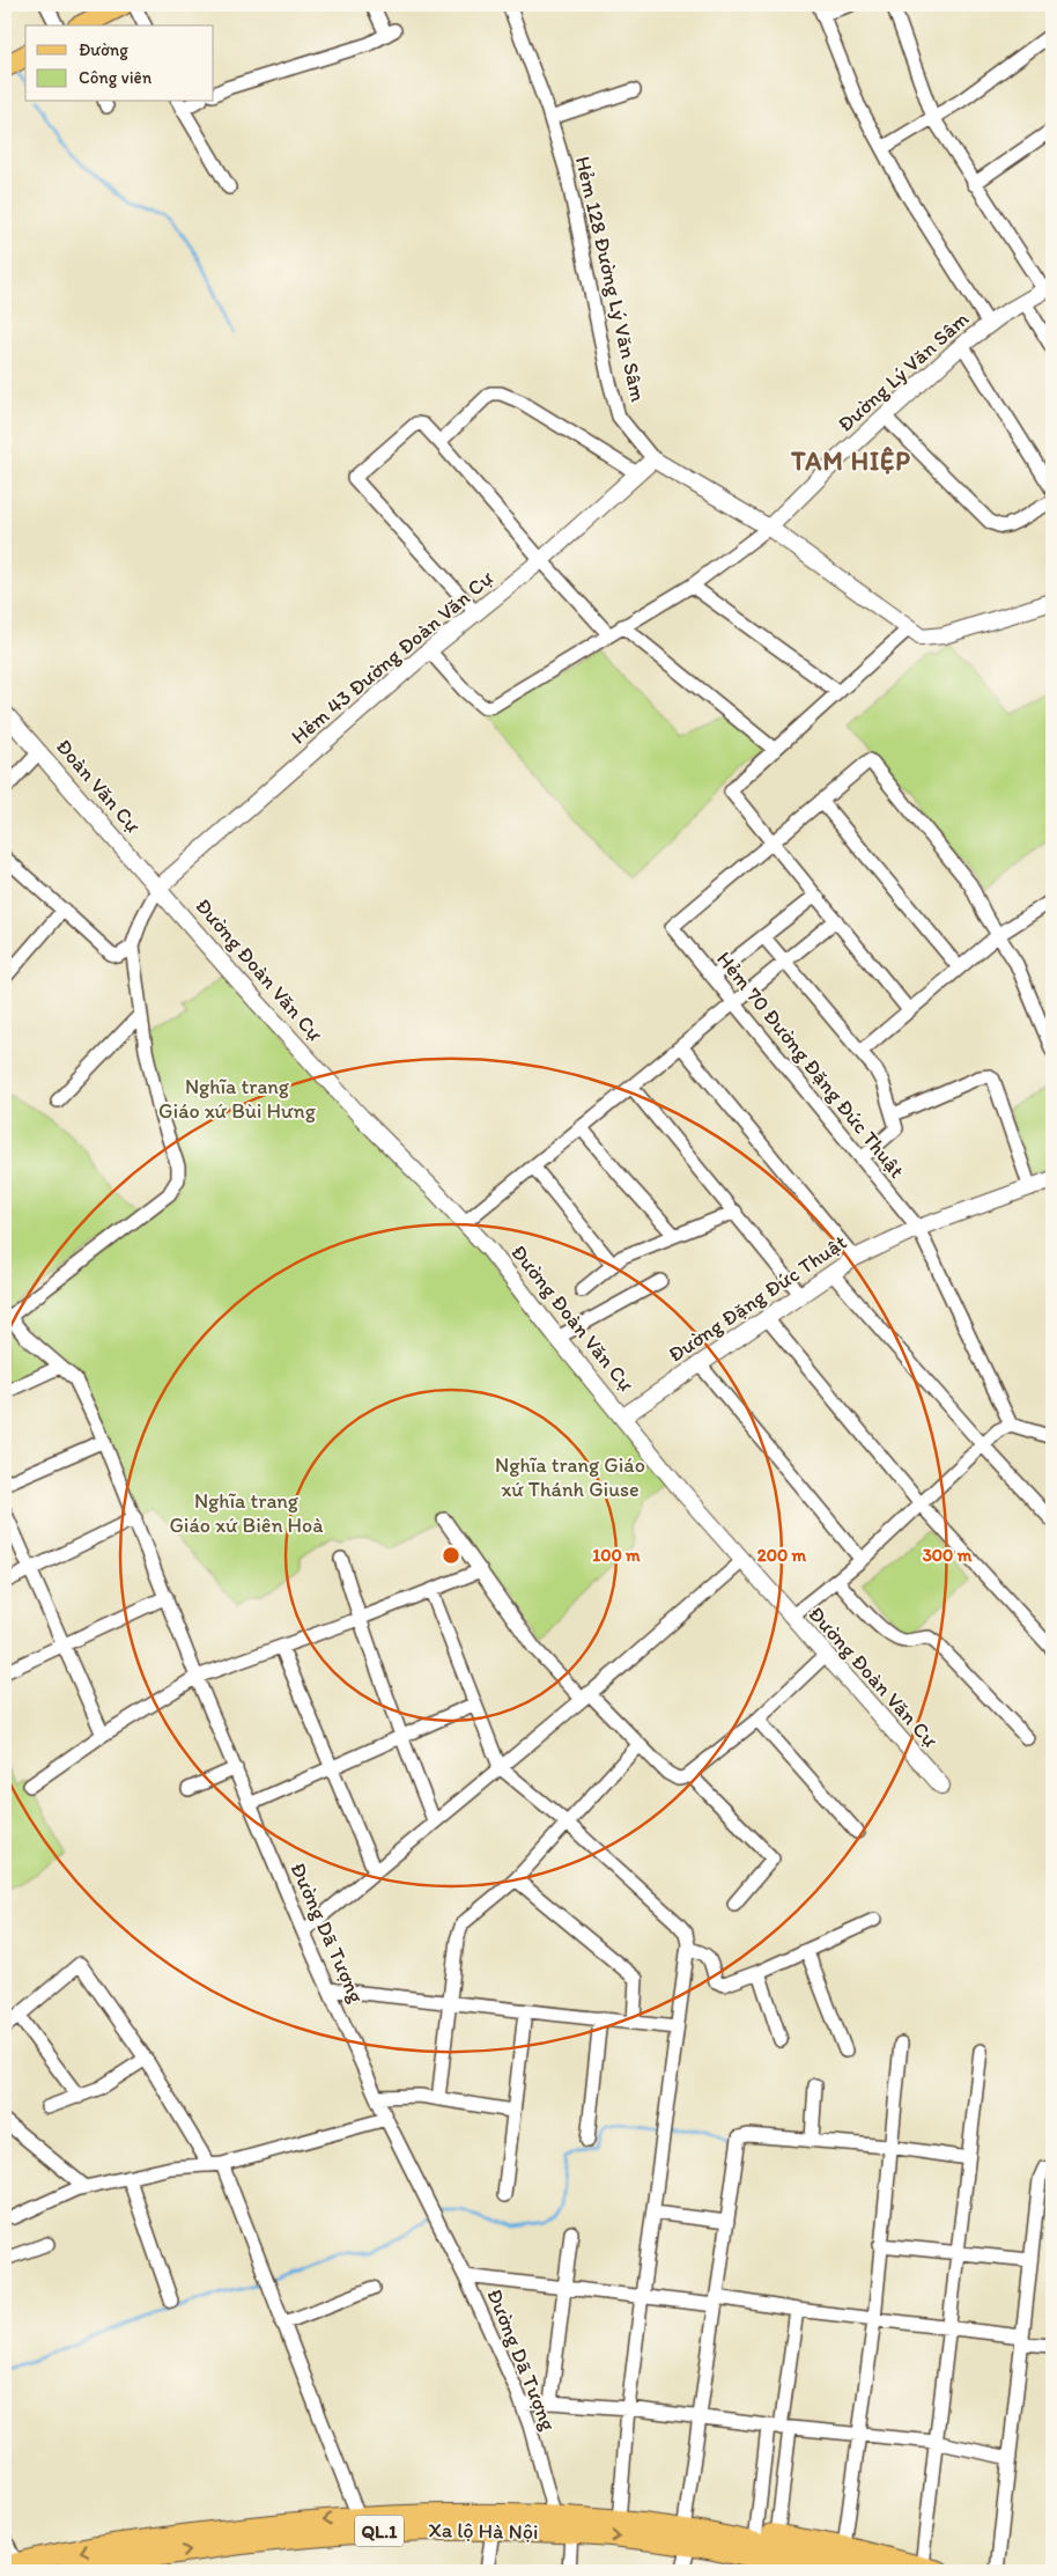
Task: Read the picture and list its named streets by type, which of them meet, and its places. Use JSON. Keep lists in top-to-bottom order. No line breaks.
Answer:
{"streets":{"main road":["QL.1","Xa lộ Hà Nội"],"street":["Hẻm 128 Đường Lý Văn Sâm","Đường Lý Văn Sâm","Hẻm 43 Đường Đoàn Văn Cự","Đoàn Văn Cự","Đường Đoàn Văn Cự","Hẻm 70 Đường Đặng Đức Thuật","Đường Đặng Đức Thuật","Đường Dã Tượng"]},"crossings":[["Hẻm 128 Đường Lý Văn Sâm","Đường Lý Văn Sâm"],["Hẻm 128 Đường Lý Văn Sâm","Hẻm 43 Đường Đoàn Văn Cự"],["Hẻm 43 Đường Đoàn Văn Cự","Đoàn Văn Cự"],["Hẻm 43 Đường Đoàn Văn Cự","Đường Đoàn Văn Cự"],["Đoàn Văn Cự","Đường Đoàn Văn Cự"],["Đường Đoàn Văn Cự","Đường Đặng Đức Thuật"],["Hẻm 70 Đường Đặng Đức Thuật","Đường Đặng Đức Thuật"],["QL.1","Xa lộ Hà Nội"]],"districts":["TAM HIỆP"],"parks":["Nghĩa trang Giáo xứ Bùi Hưng","Nghĩa trang Giáo xứ Thánh Giuse","Nghĩa trang Giáo xứ Biên Hoà"],"legend":["Đường","Công viên"],"rings":["100 m","200 m","300 m"]}
